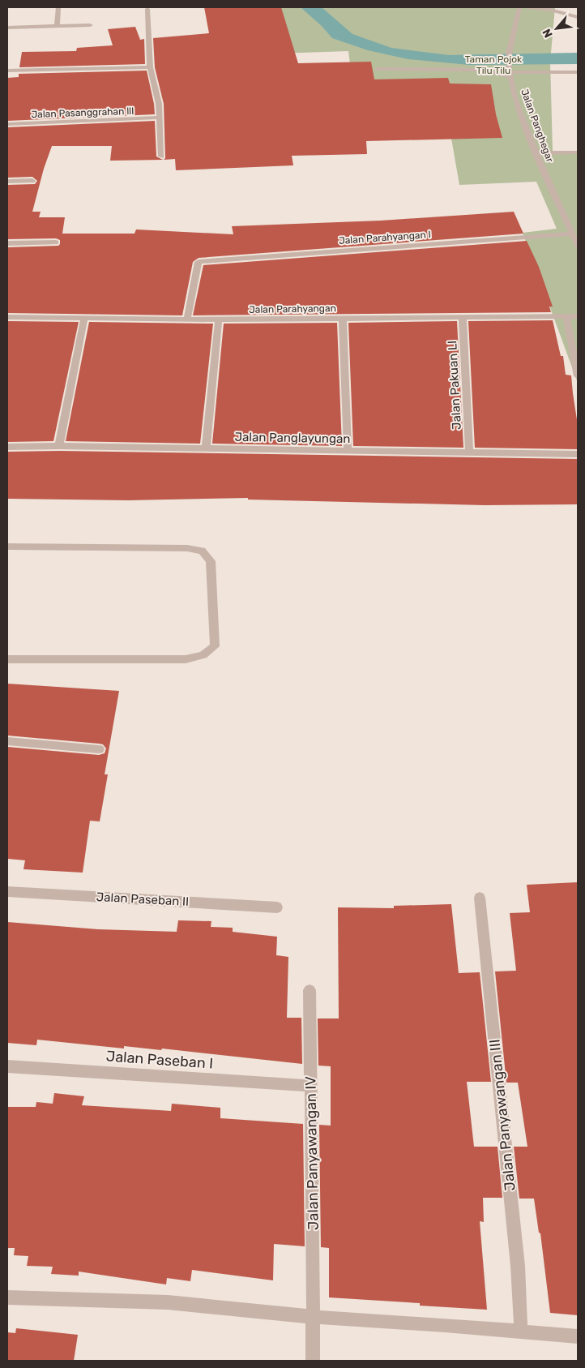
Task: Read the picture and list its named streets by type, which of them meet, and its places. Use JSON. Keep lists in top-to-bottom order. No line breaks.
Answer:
{"streets":{"street":["Jalan Pasanggrahan llI","Jalan Panghegar","Jalan Parahyangan I","Jalan Parahyangan","Jalan Pakuan Ll","Jalan Panglayungan","Jalan Paseban II","Jalan Paseban I","Jalan Panyawangan III","Jalan Panyawangan IV"]},"crossings":[["Jalan Panghegar","Jalan Parahyangan I"],["Jalan Parahyangan I","Jalan Parahyangan"],["Jalan Parahyangan","Jalan Pakuan Ll"],["Jalan Pakuan Ll","Jalan Panglayungan"],["Jalan Paseban I","Jalan Panyawangan IV"]],"parks":["Taman Pojok Tilu Tilu"],"north":"bottom left"}
